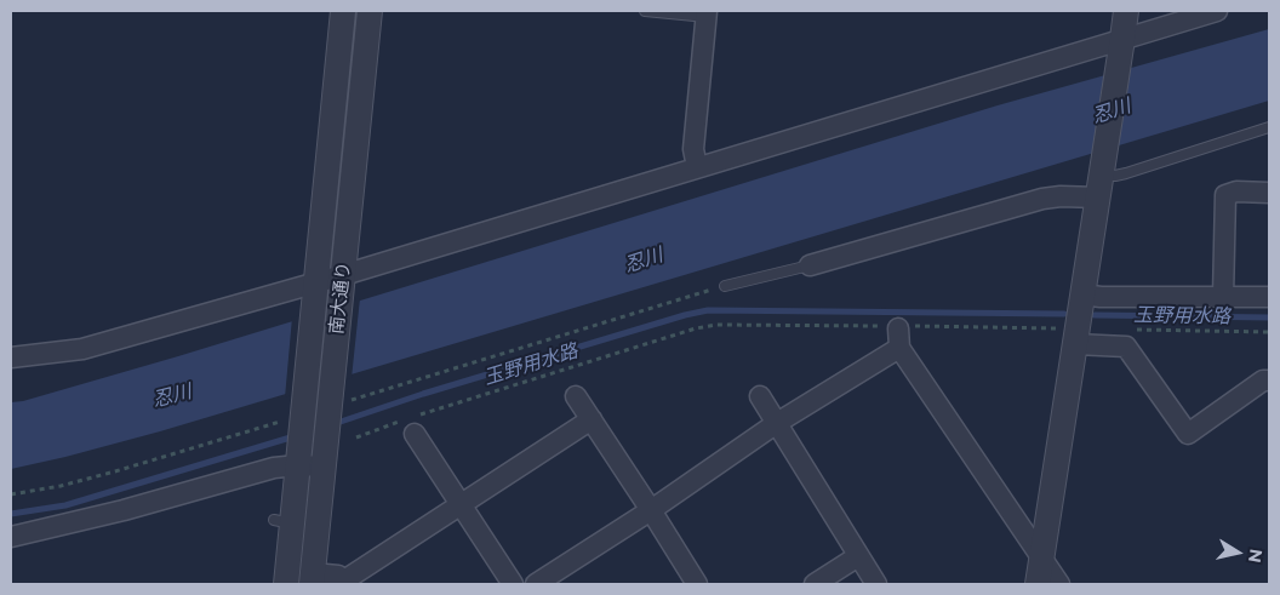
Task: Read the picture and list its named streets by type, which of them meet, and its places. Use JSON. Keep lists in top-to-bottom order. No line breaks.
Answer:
{"streets":{"street":["南大通り"]},"water":["忍川","玉野用水路"],"north":"right"}
